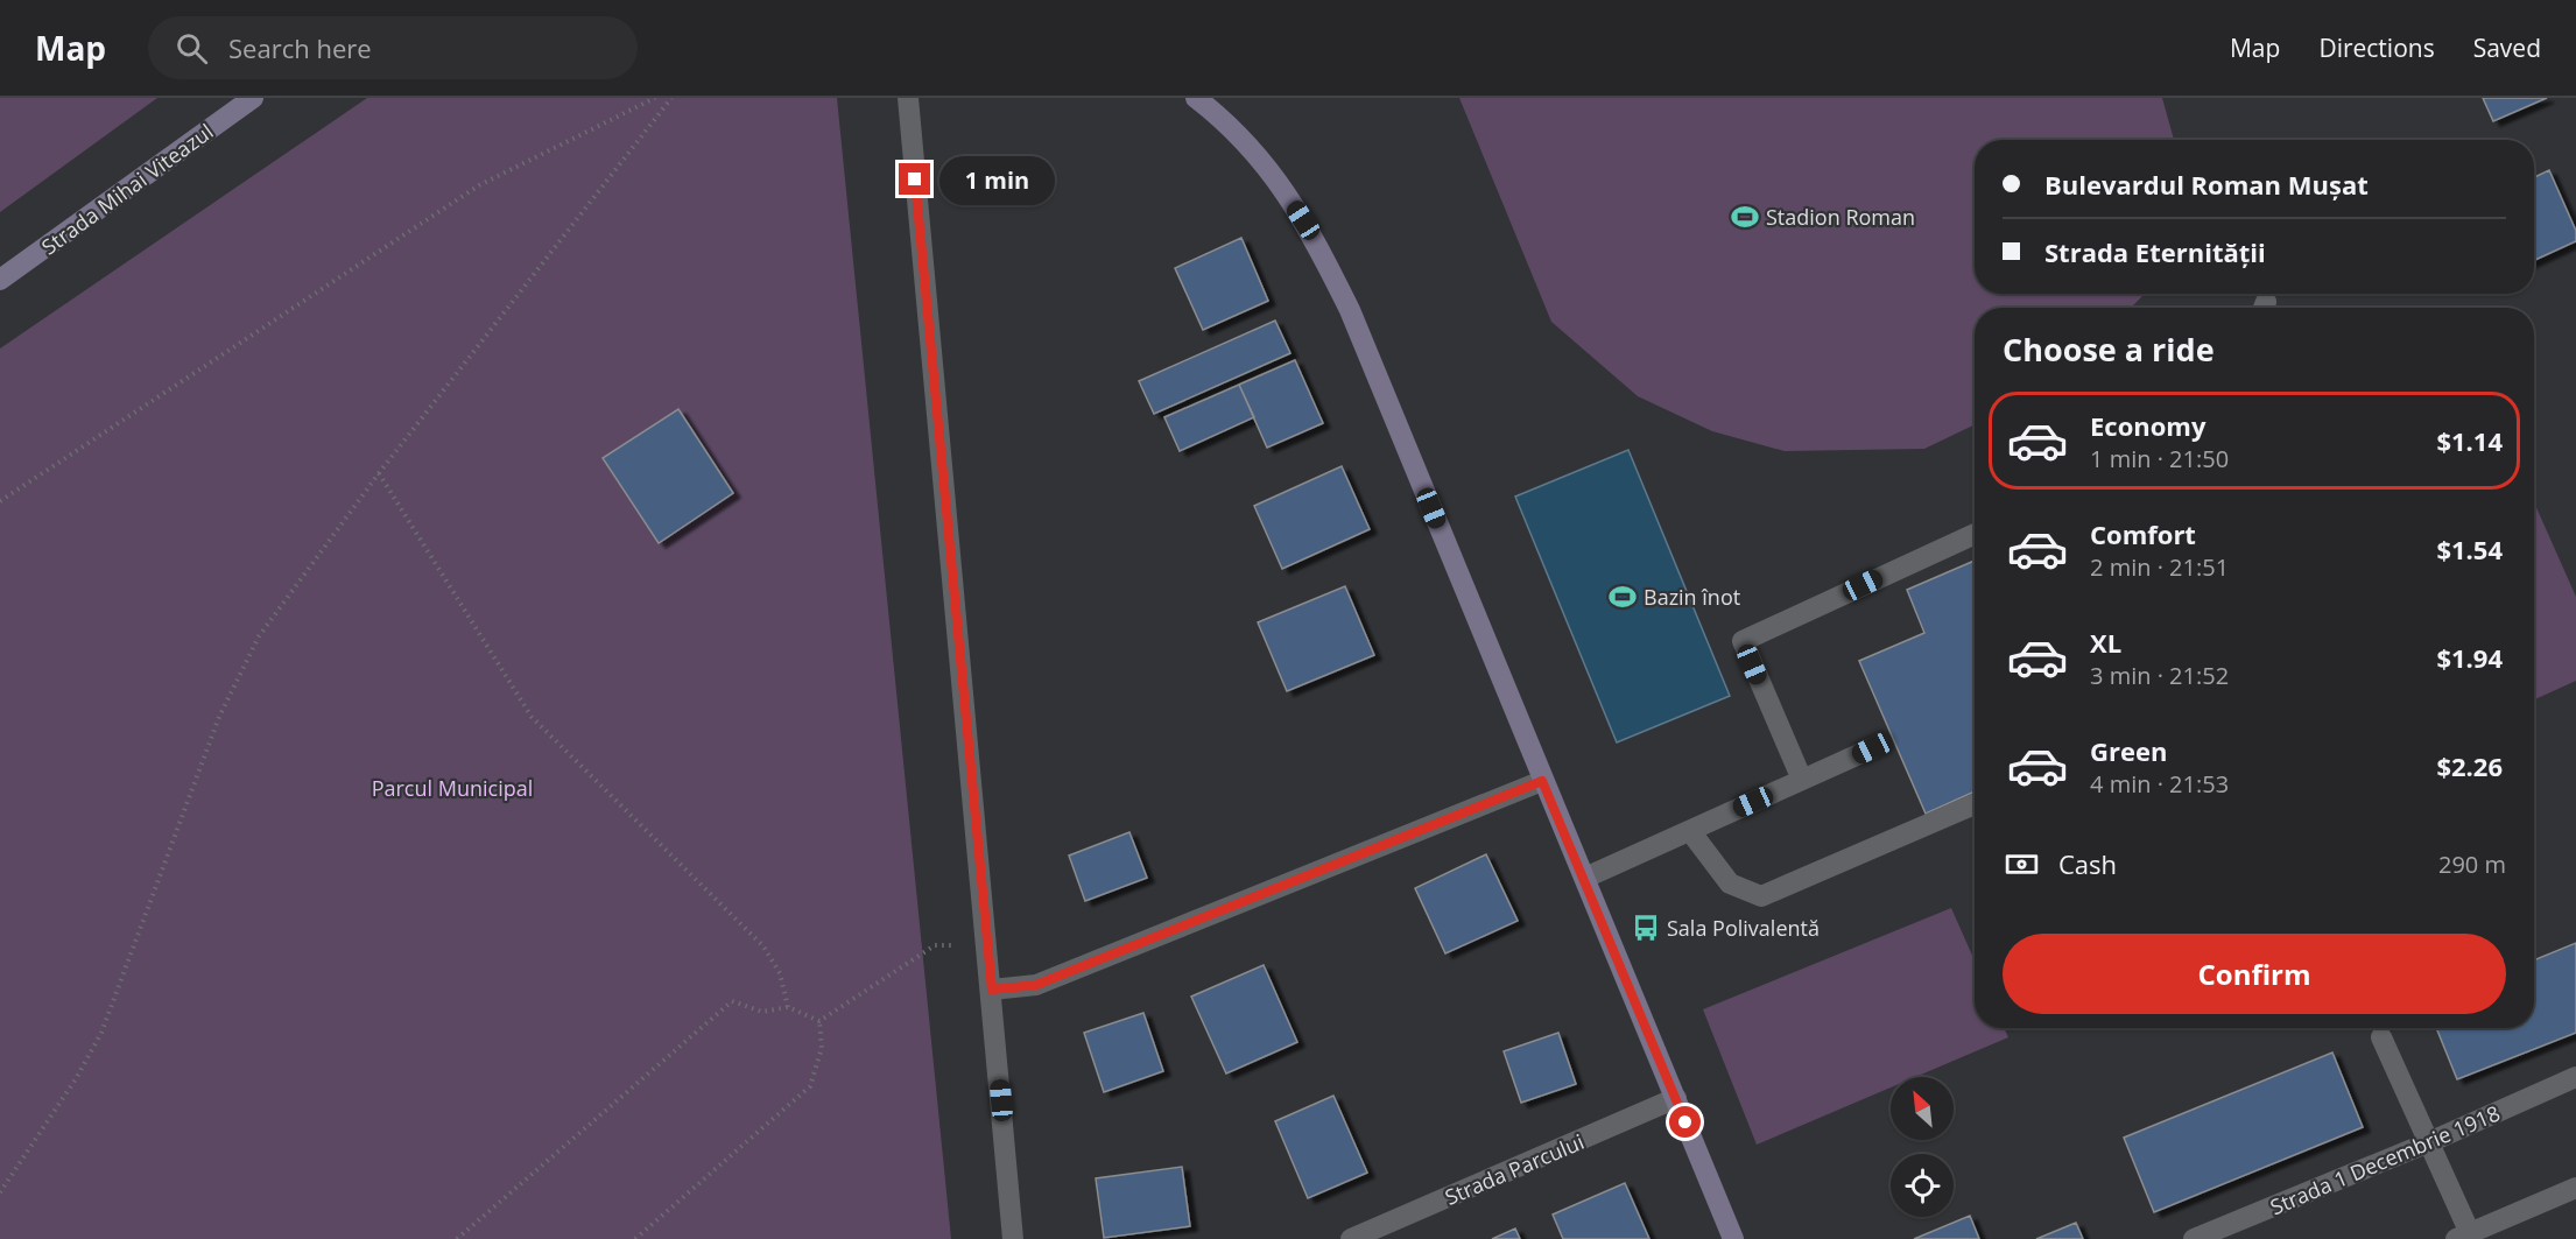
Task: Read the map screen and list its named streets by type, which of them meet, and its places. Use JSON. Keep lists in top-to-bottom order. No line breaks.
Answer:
{"streets":{"street":["Strada Mihai Viteazul","Strada 1 Decembrie 1918","Strada Parcului"]},"parks":["Parcul Municipal"],"places":{"sports":["Stadion Roman","Bazin înot"],"bus stop":["Sala Polivalentă"]},"north":"top left","page":{"header":"Map","search":"Search here","nav":["Map","Directions","Saved"],"banner":["Bulevardul Roman Mușat","Strada Eternității"],"bubble":"1 min","heading":"Choose a ride","list":[{"name":"Economy","note":"1 min · 21:50","value":"$1.14"},{"name":"Comfort","note":"2 min · 21:51","value":"$1.54"},{"name":"XL","note":"3 min · 21:52","value":"$1.94"},{"name":"Green","note":"4 min · 21:53","value":"$2.26"}],"pay":["Cash","290 m"],"buttons":"Confirm"}}
